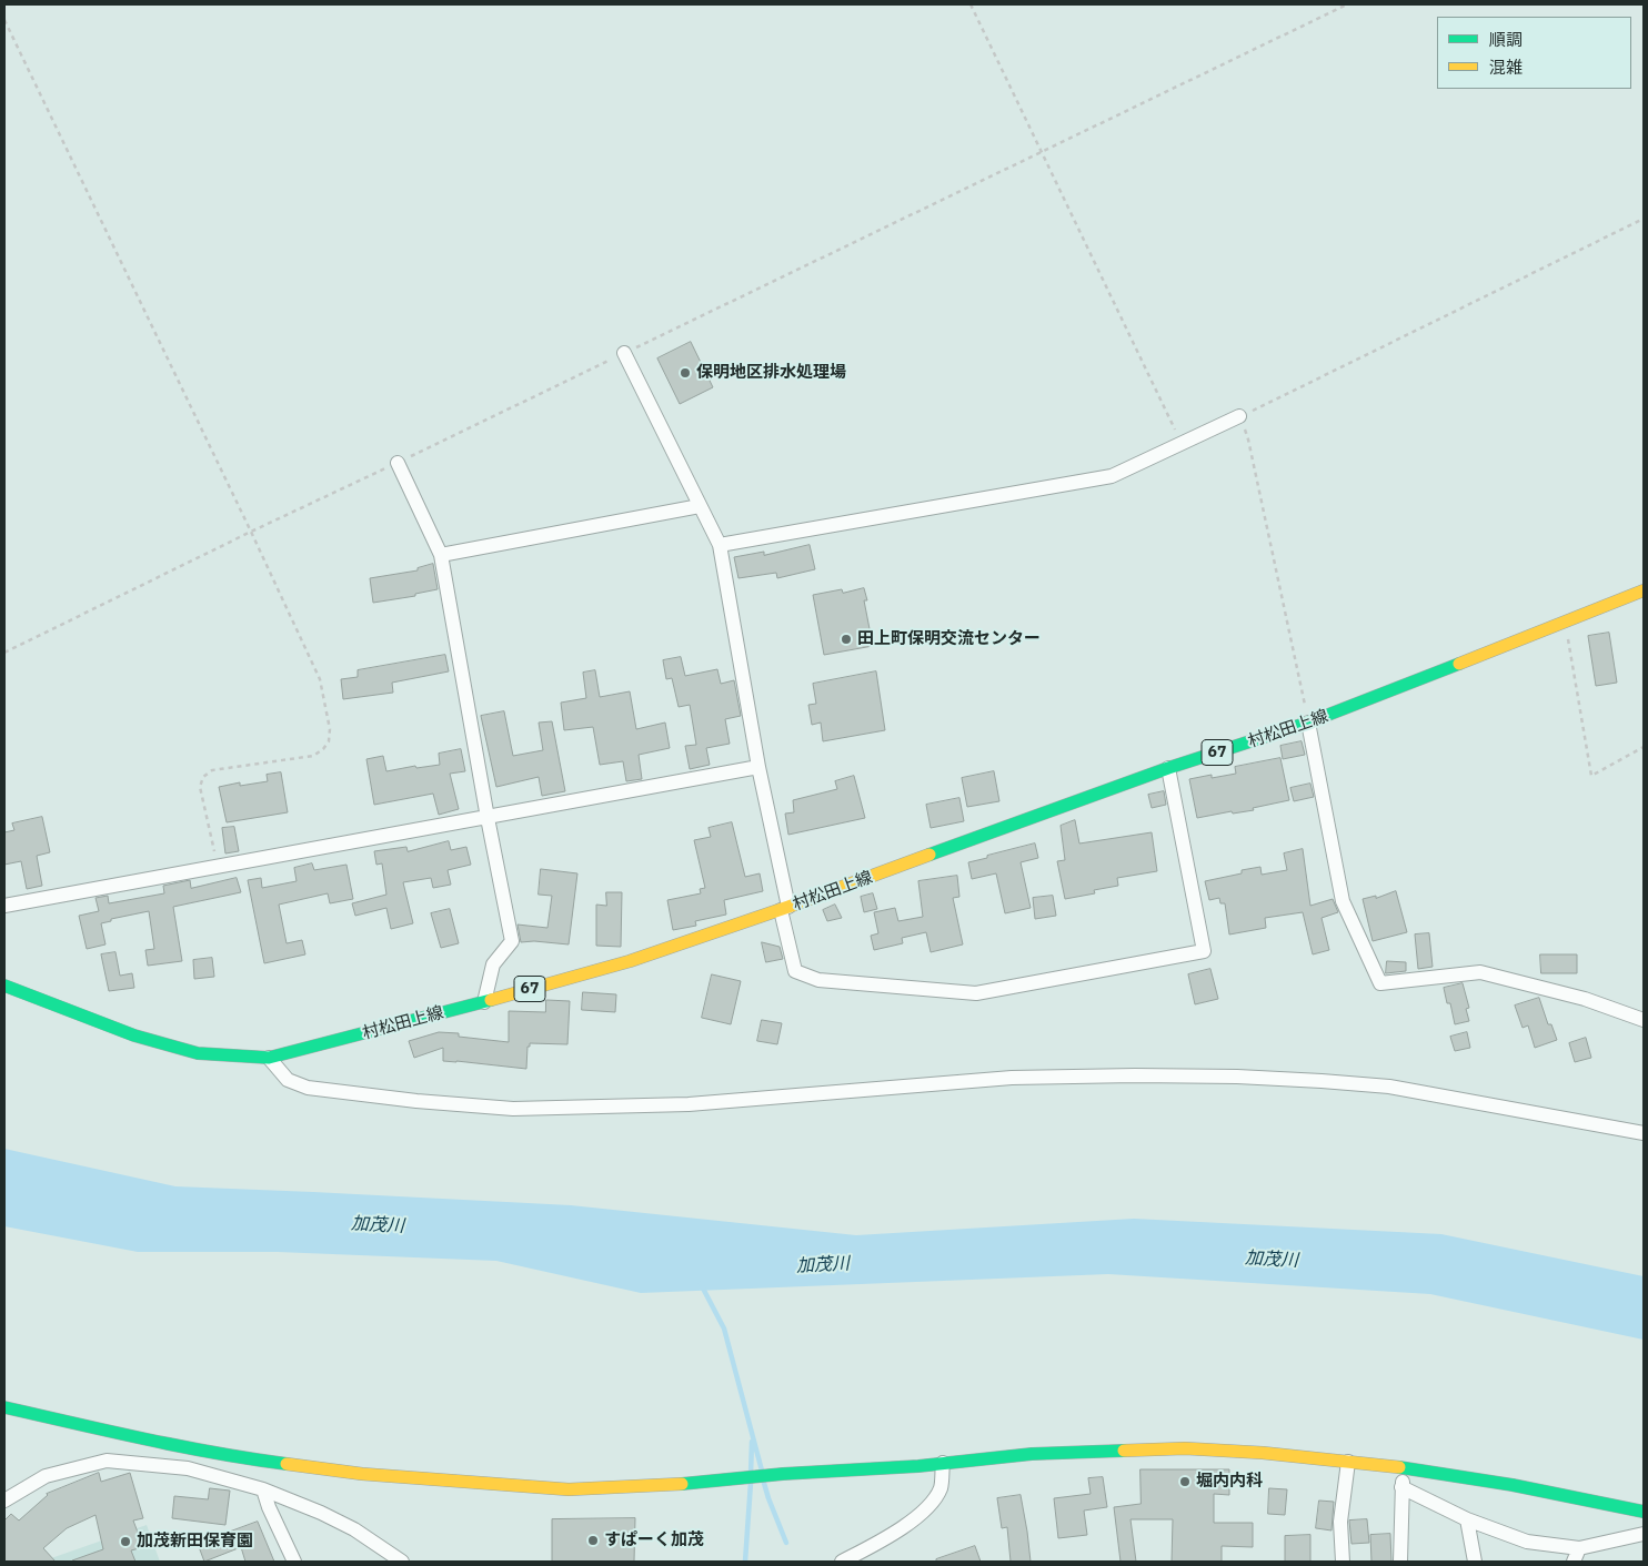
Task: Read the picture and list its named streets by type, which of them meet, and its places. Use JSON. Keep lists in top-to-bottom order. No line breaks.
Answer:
{"streets":{"main road":["村松田上線","67"]},"water":["加茂川"],"places":["保明地区排水処理場","田上町保明交流センター","堀内内科","すぱーく加茂","加茂新田保育園"],"legend":["順調","混雑"]}
